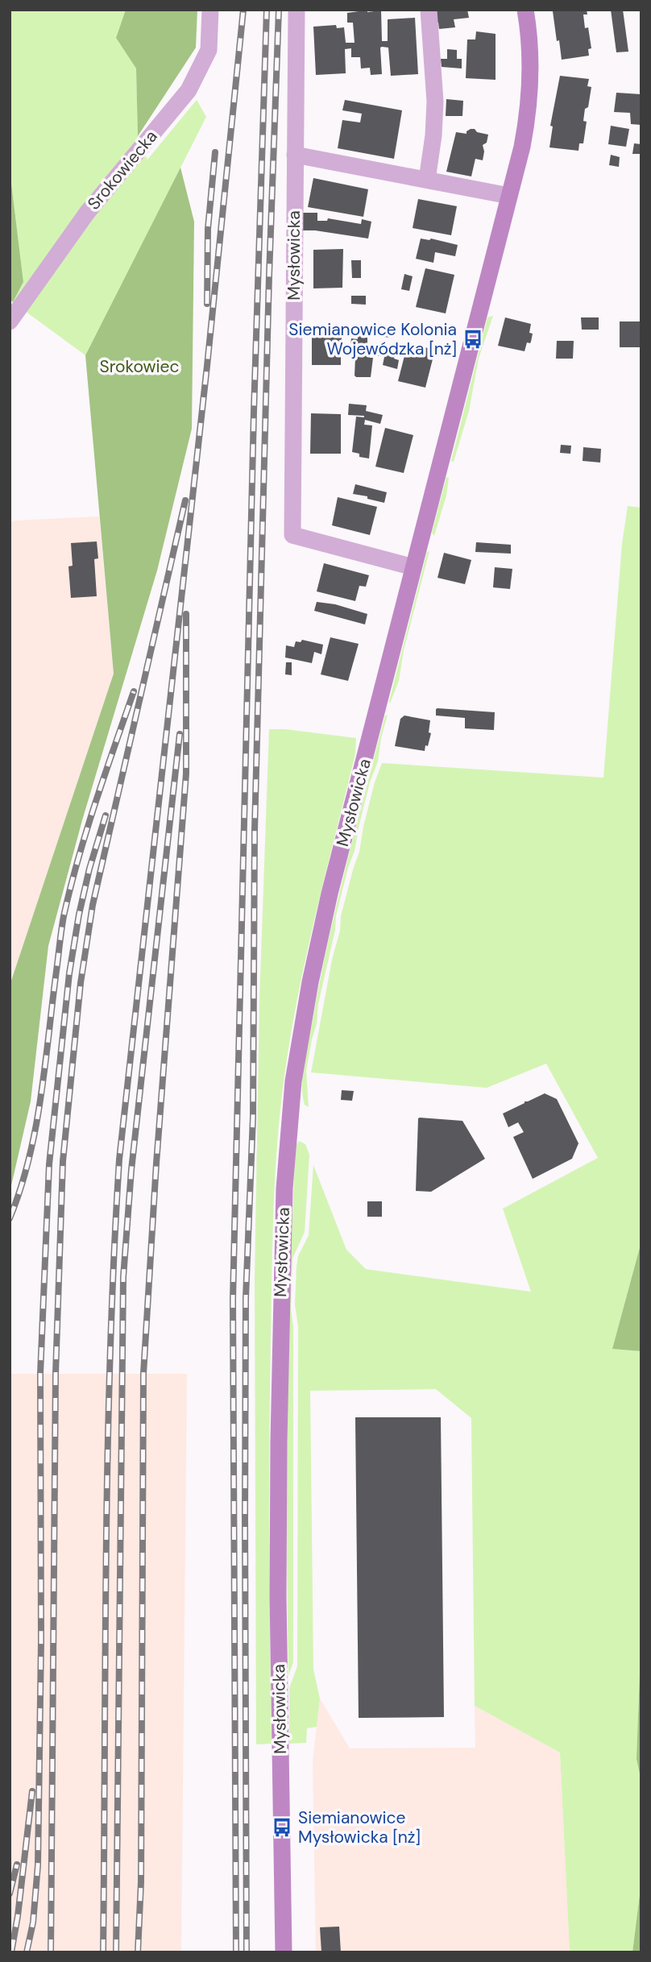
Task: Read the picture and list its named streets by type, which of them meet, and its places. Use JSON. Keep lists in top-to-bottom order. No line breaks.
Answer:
{"streets":{"street":["Srokowiecka","Mysłowicka"]},"parks":["Srokowiec"],"places":{"bus stop":["Siemianowice Kolonia Wojewódzka [nż]","Siemianowice Mysłowicka [nż]"]}}
